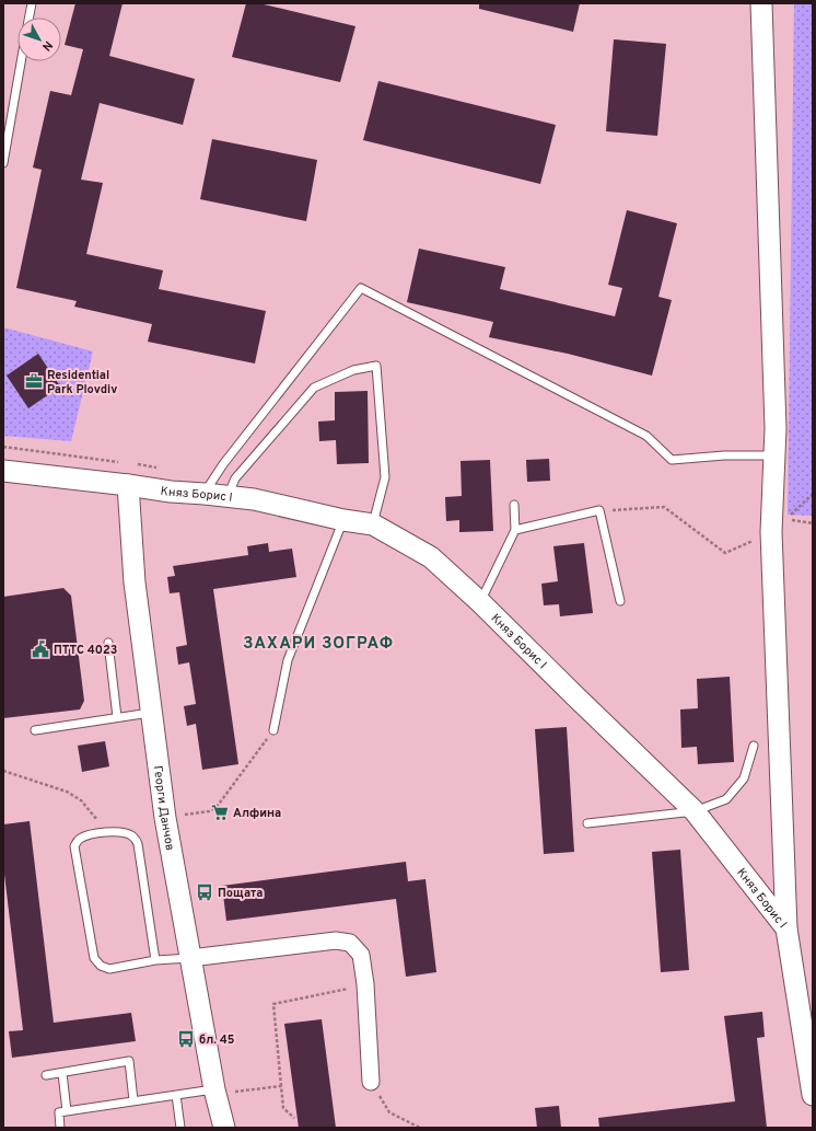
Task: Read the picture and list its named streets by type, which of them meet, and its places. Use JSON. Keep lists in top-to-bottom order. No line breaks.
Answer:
{"streets":{"street":["Княз Борис I","Георги Данчов"]},"crossings":[["Княз Борис I","Георги Данчов"]],"districts":["ЗАХАРИ ЗОГРАФ"],"places":{"office":["Residential Park Plovdiv"],"public building":["ПТТС 4023"],"supermarket":["Алфина"],"bus stop":["Пощата","бл. 45"]},"north":"bottom right"}
